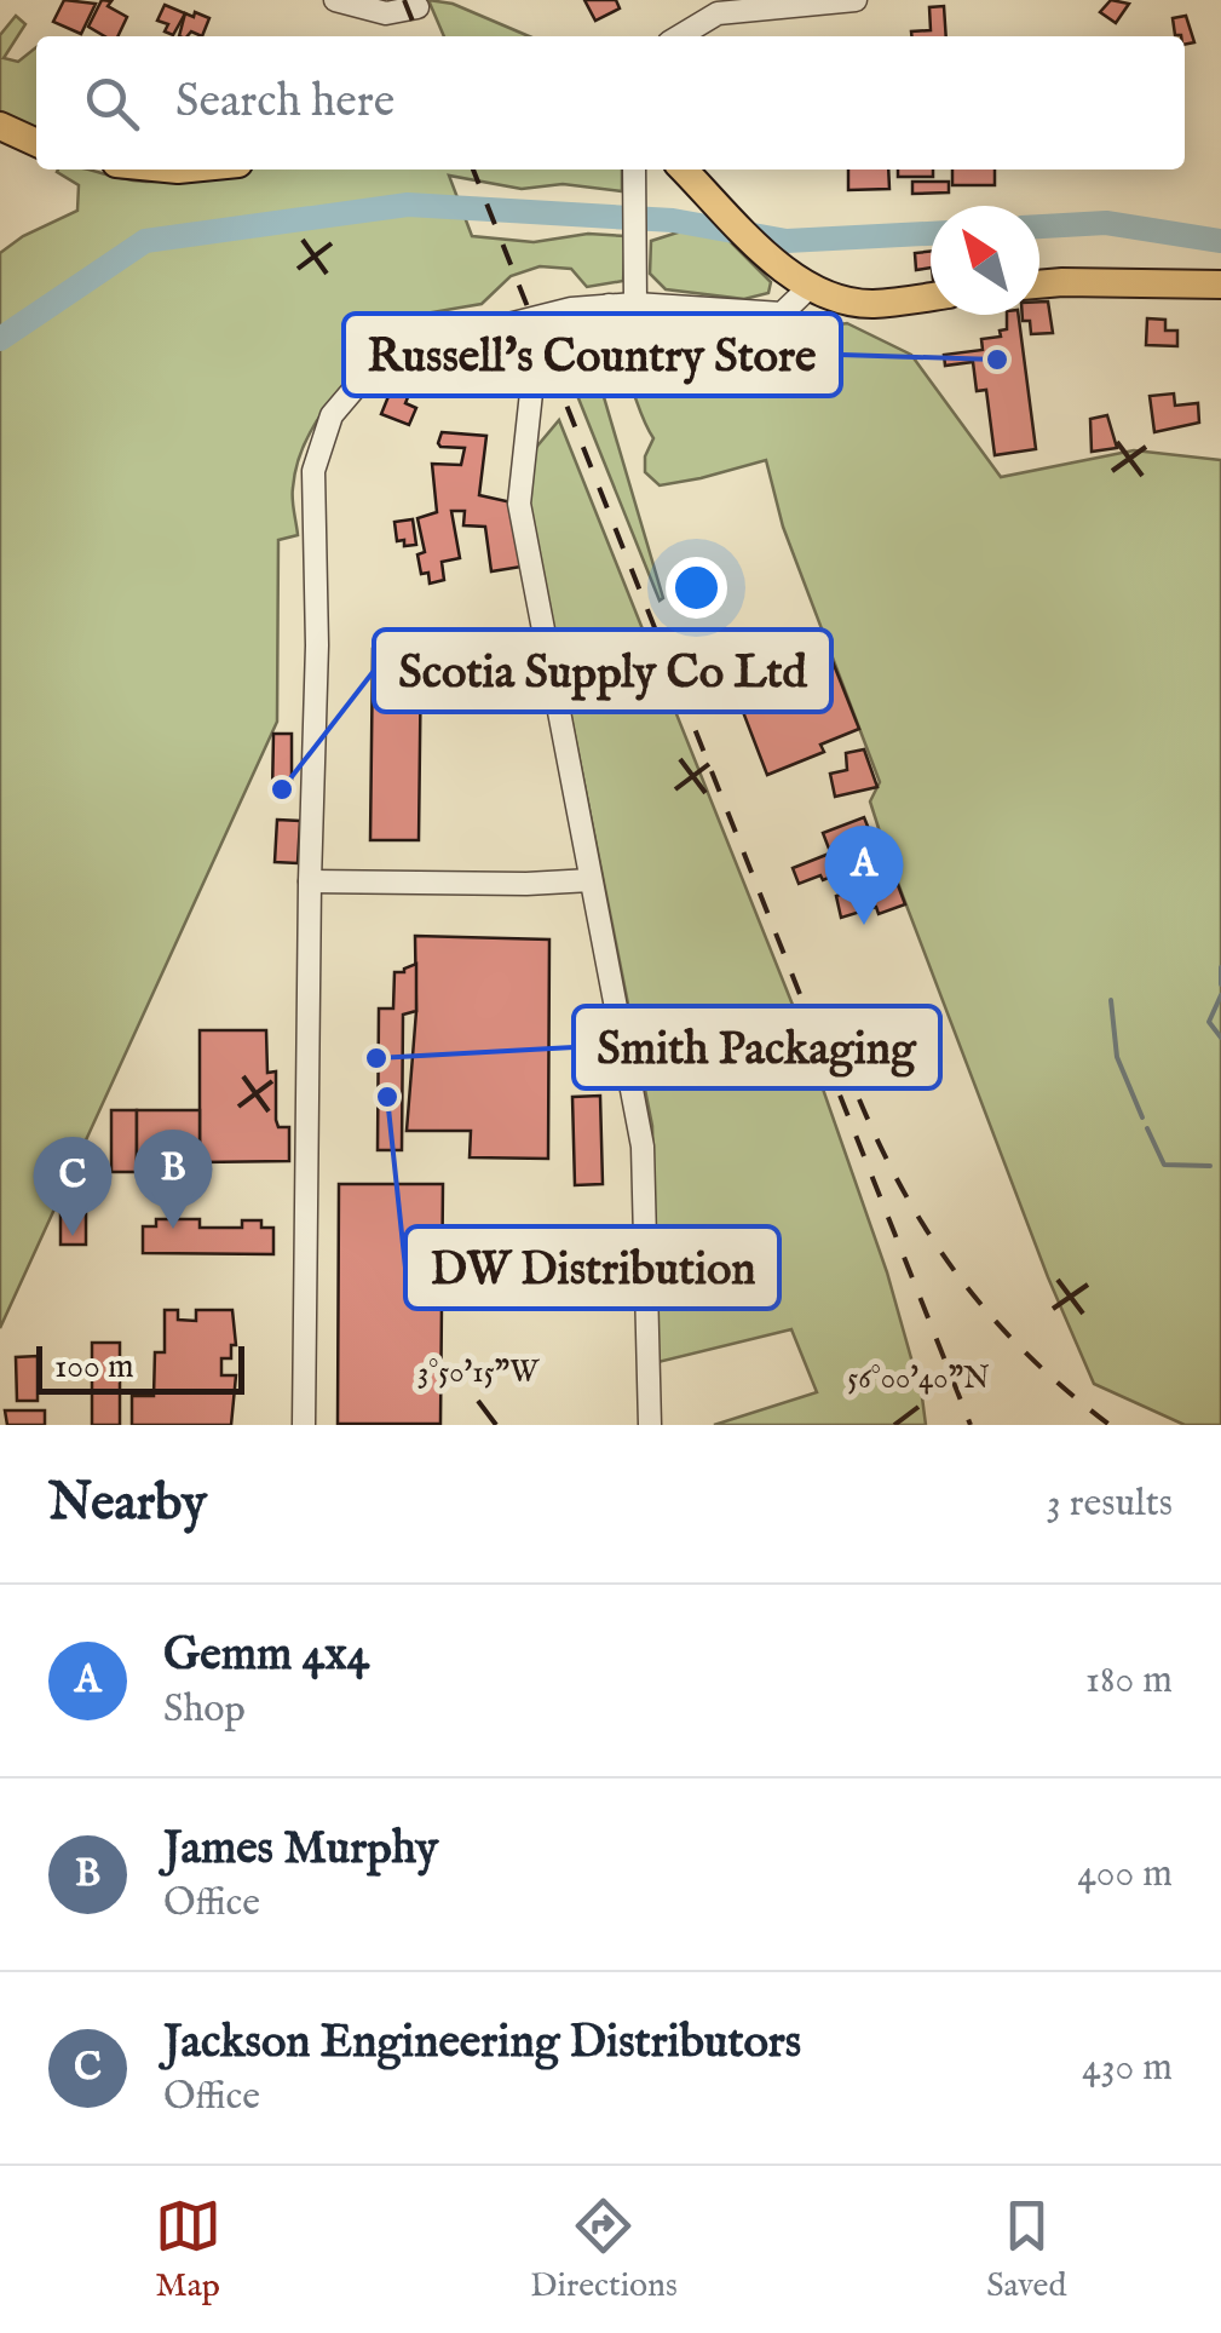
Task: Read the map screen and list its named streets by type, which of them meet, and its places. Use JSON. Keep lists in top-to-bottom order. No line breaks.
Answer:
{"places":["Russell's Country Store","Scotia Supply Co Ltd","Smith Packaging","DW Distribution"],"scale_bar":"100 m","north":"top left","page":{"search":"Search here","pins":["A","B","C"],"scale":"100 m","heading":["Nearby","3 results"],"list":[{"mark":"A","name":"Gemm 4x4","note":"Shop","value":"180 m"},{"mark":"B","name":"James Murphy","note":"Office","value":"400 m"},{"mark":"C","name":"Jackson Engineering Distributors","note":"Office","value":"430 m"}],"nav":["Map","Directions","Saved"]},"coordinates":["3°50'15\"W","56°00'40\"N"]}
